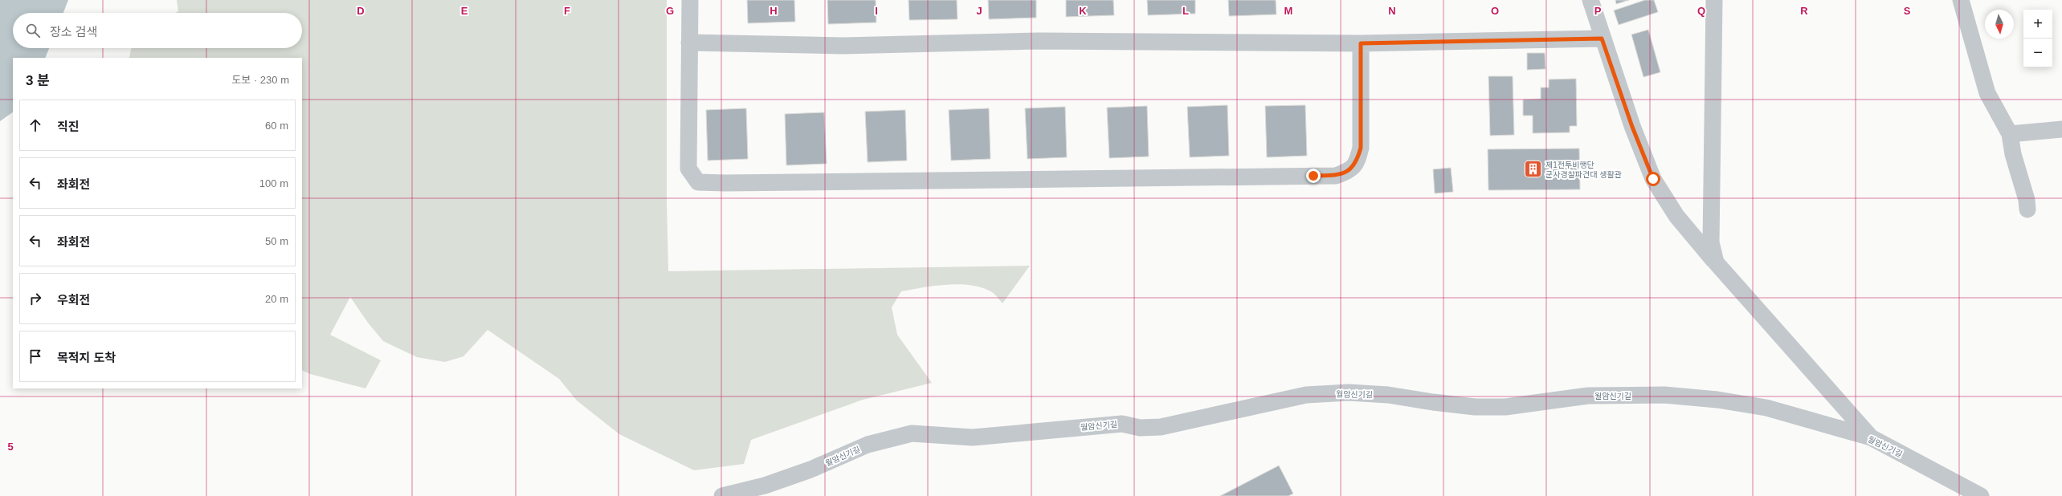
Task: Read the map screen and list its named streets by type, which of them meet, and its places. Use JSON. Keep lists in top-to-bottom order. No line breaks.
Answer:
{"streets":{"street":["월암신기길"]},"places":{"building":["제1전투비행단 군사경찰파견대 생활관"]},"north":"bottom","page":{"map_buttons":["+","−"],"search":"장소 검색","heading":["3 분","도보 · 230 m"],"list":[["직진","60 m"],["좌회전","100 m"],["좌회전","50 m"],["우회전","20 m"],"목적지 도착"]},"grid":{"columns":["D","E","F","G","H","I","J","K","L","M","N","O","P","Q","R","S"],"rows":["5"]}}
